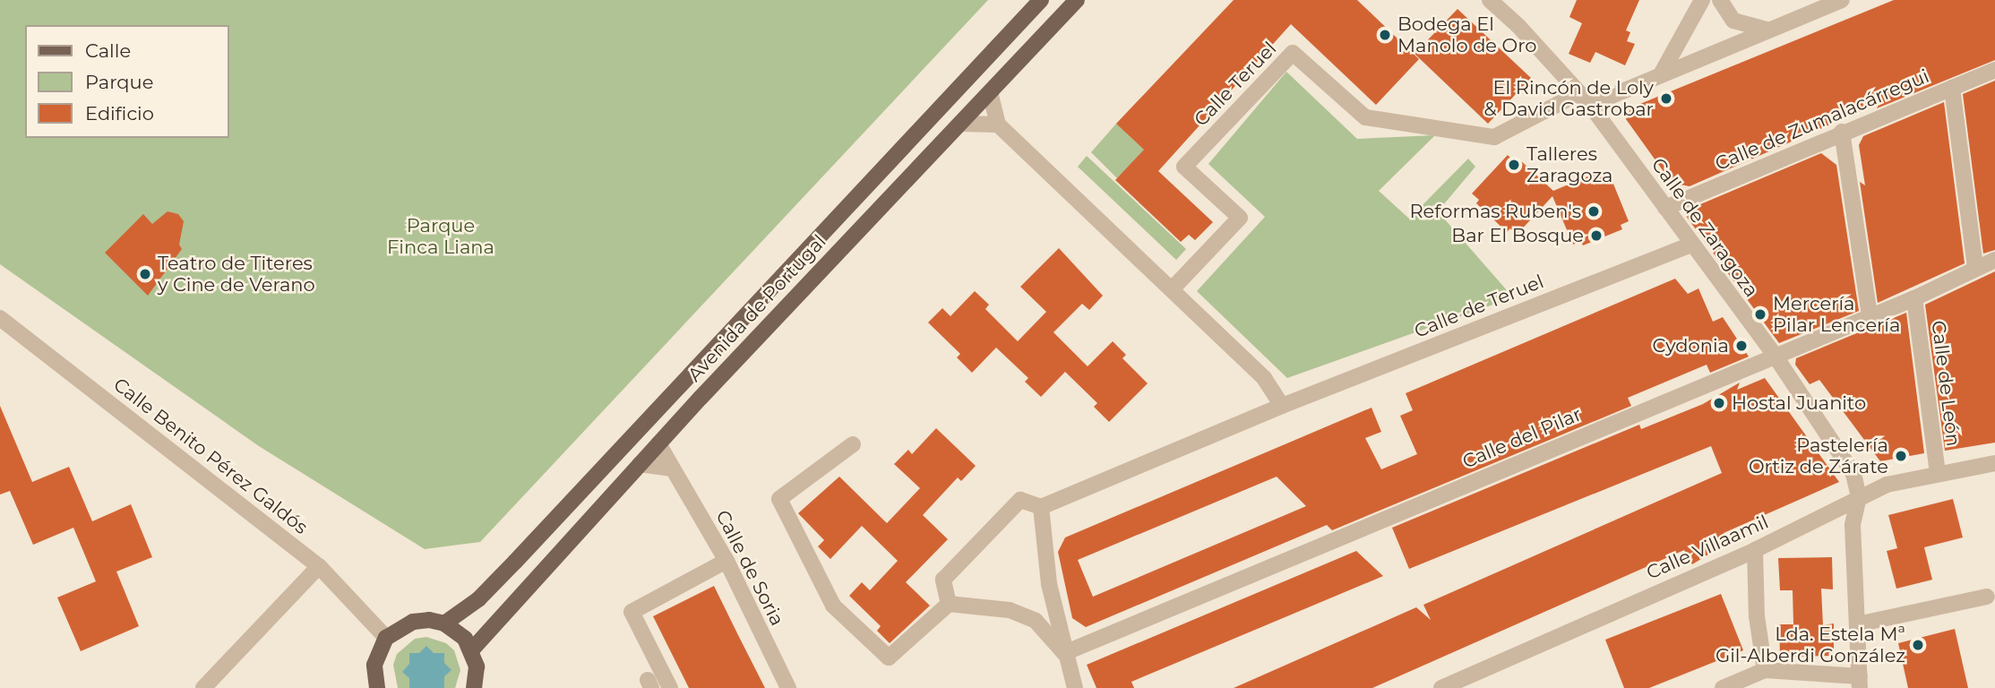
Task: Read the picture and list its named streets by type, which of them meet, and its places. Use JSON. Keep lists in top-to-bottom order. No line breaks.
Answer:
{"streets":{"main road":["Avenida de Portugal"],"street":["Calle Teruel","Calle de Zumalacárregui","Calle de Zaragoza","Calle de Teruel","Calle de León","Calle del Pilar","Calle Benito Pérez Galdós","Calle Villaamil","Calle de Soria"]},"crossings":[["Calle Teruel","Calle de Zaragoza"],["Calle de Zumalacárregui","Calle de Zaragoza"],["Calle de Zaragoza","Calle de Teruel"],["Calle de Zaragoza","Calle del Pilar"],["Calle de Zaragoza","Calle Villaamil"],["Avenida de Portugal","Calle de Soria"],["Calle de León","Calle del Pilar"],["Calle de León","Calle Villaamil"]],"parks":["Parque Finca Liana"],"places":["Bodega El Manolo de Oro","El Rincón de Loly & David Gastrobar","Talleres Zaragoza","Reformas Ruben's","Bar El Bosque","Teatro de Titeres y Cine de Verano","Mercería Pilar Lencería","Cydonia","Hostal Juanito","Pastelería Ortiz de Zárate","Lda. Estela Mª Gil-Alberdi González"],"legend":["Calle","Parque","Edificio"]}
